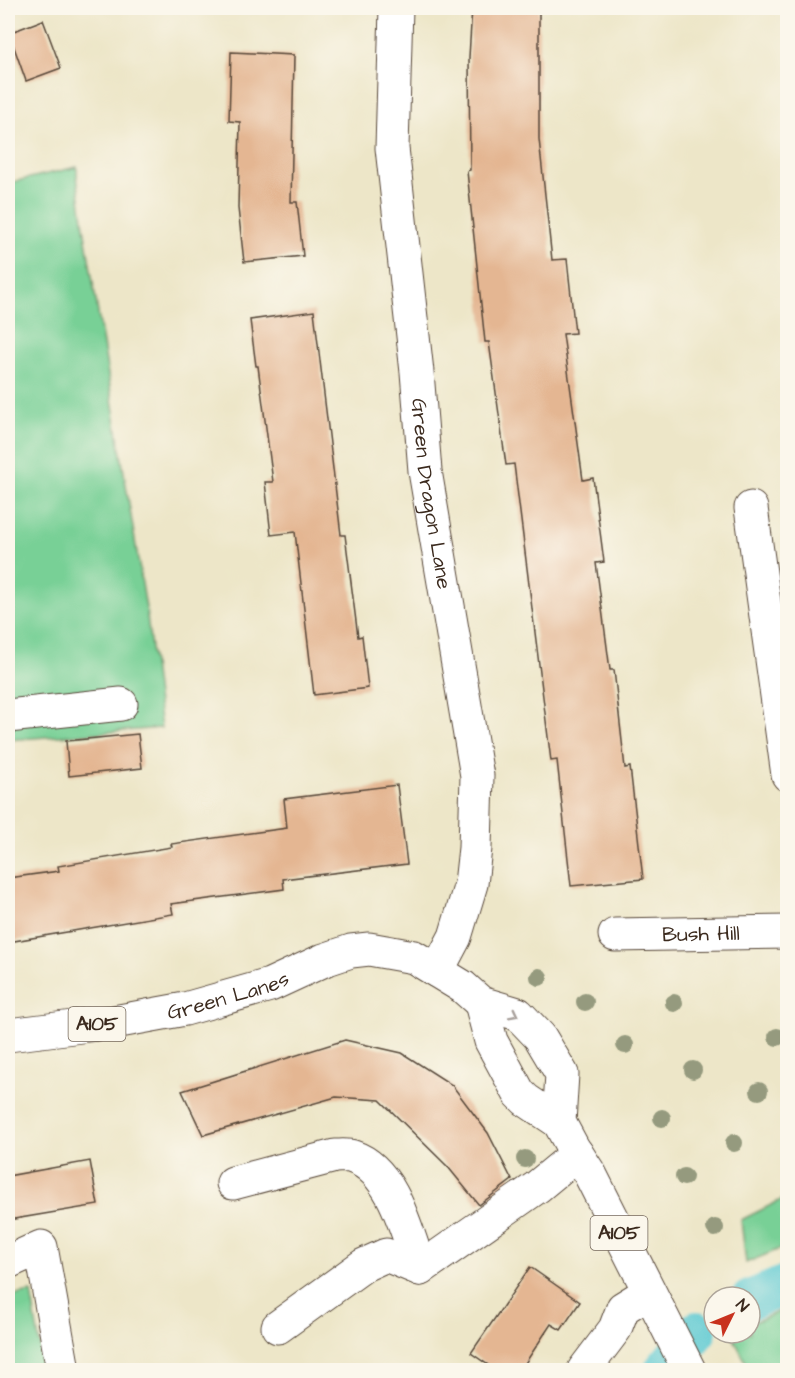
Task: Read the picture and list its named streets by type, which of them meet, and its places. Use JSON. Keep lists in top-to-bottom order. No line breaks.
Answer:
{"streets":{"street":["Green Dragon Lane","Bush Hill","Green Lanes","A105"]},"crossings":[["Green Dragon Lane","Green Lanes"],["Green Dragon Lane","A105"],["Green Lanes","A105"]],"north":"top right"}
